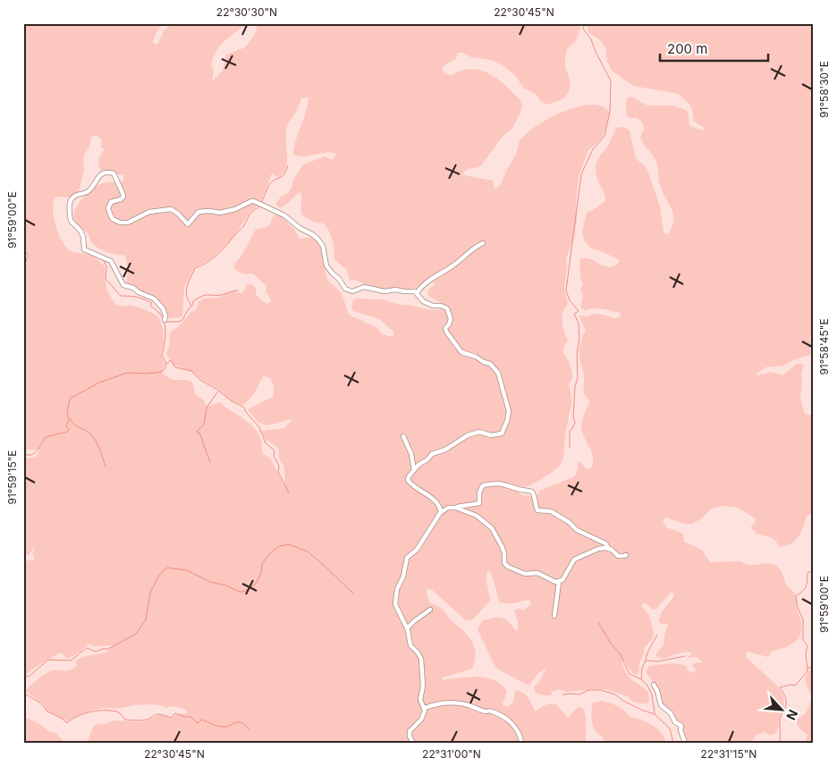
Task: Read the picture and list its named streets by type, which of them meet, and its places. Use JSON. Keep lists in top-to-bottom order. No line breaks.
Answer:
{"scale_bar":"200 m","north":"bottom right","coordinates":["22°30'30\"N","22°30'45\"N","91°58'30\"E","91°59'00\"E","91°58'45\"E","91°59'15\"E","22°31'00\"N","22°31'15\"N"]}
